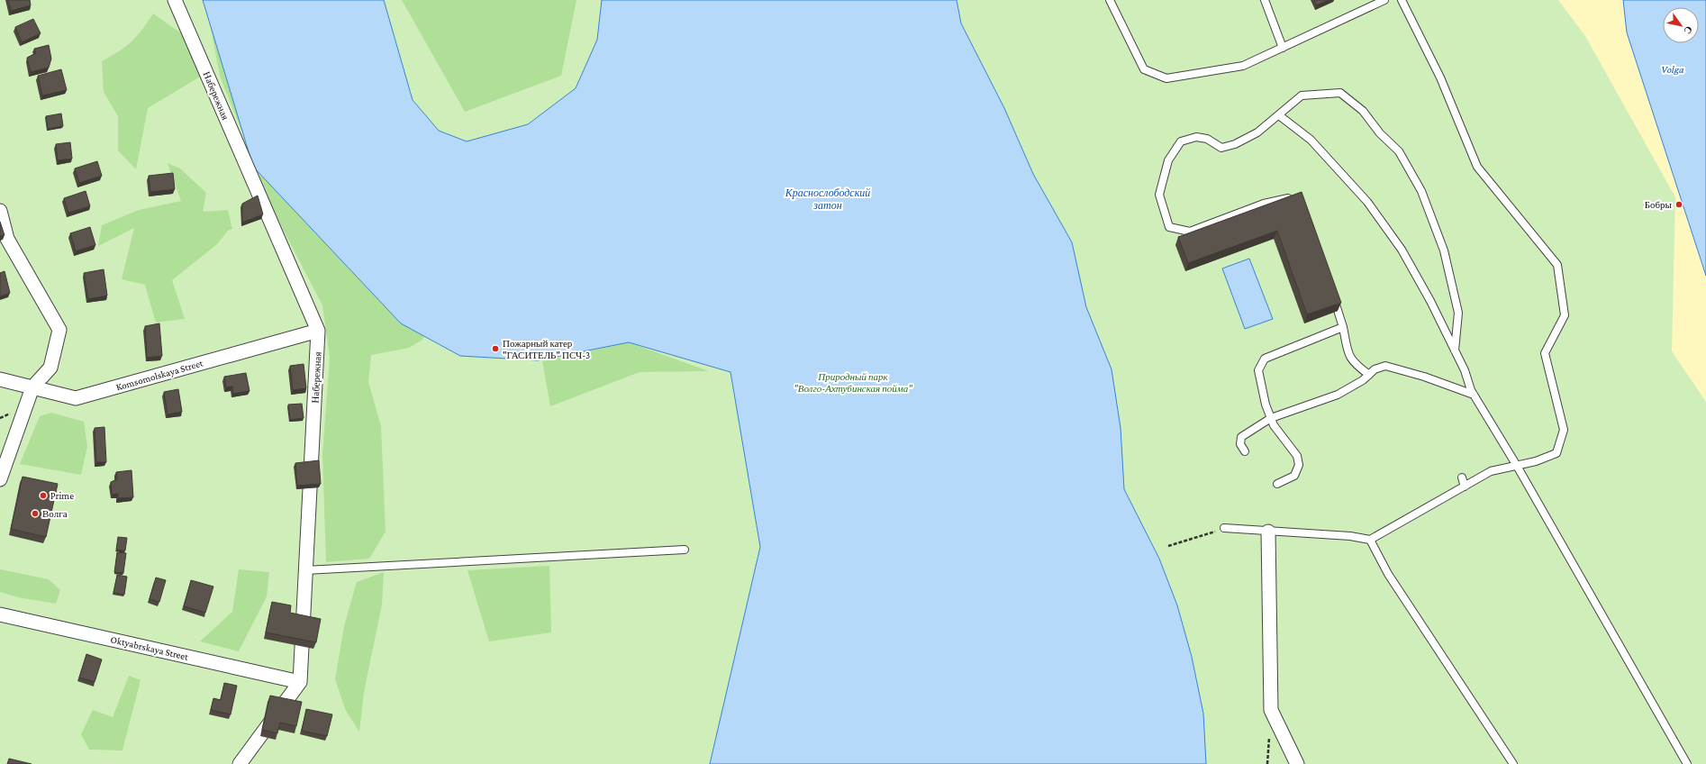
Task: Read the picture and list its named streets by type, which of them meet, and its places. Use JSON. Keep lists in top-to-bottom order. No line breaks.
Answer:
{"streets":{"street":["Набережная","Komsomolskaya Street","Oktyabrskaya Street"]},"crossings":[["Набережная","Komsomolskaya Street"],["Набережная","Oktyabrskaya Street"]],"water":["Volga","Краснослободский затон"],"parks":["Природный парк \"Волго-Ахтубинская пойма\""],"places":["Бобры","Пожарный катер \"ГАСИТЕЛЬ\" ПСЧ-3","Prime","Волга"],"north":"bottom right"}
